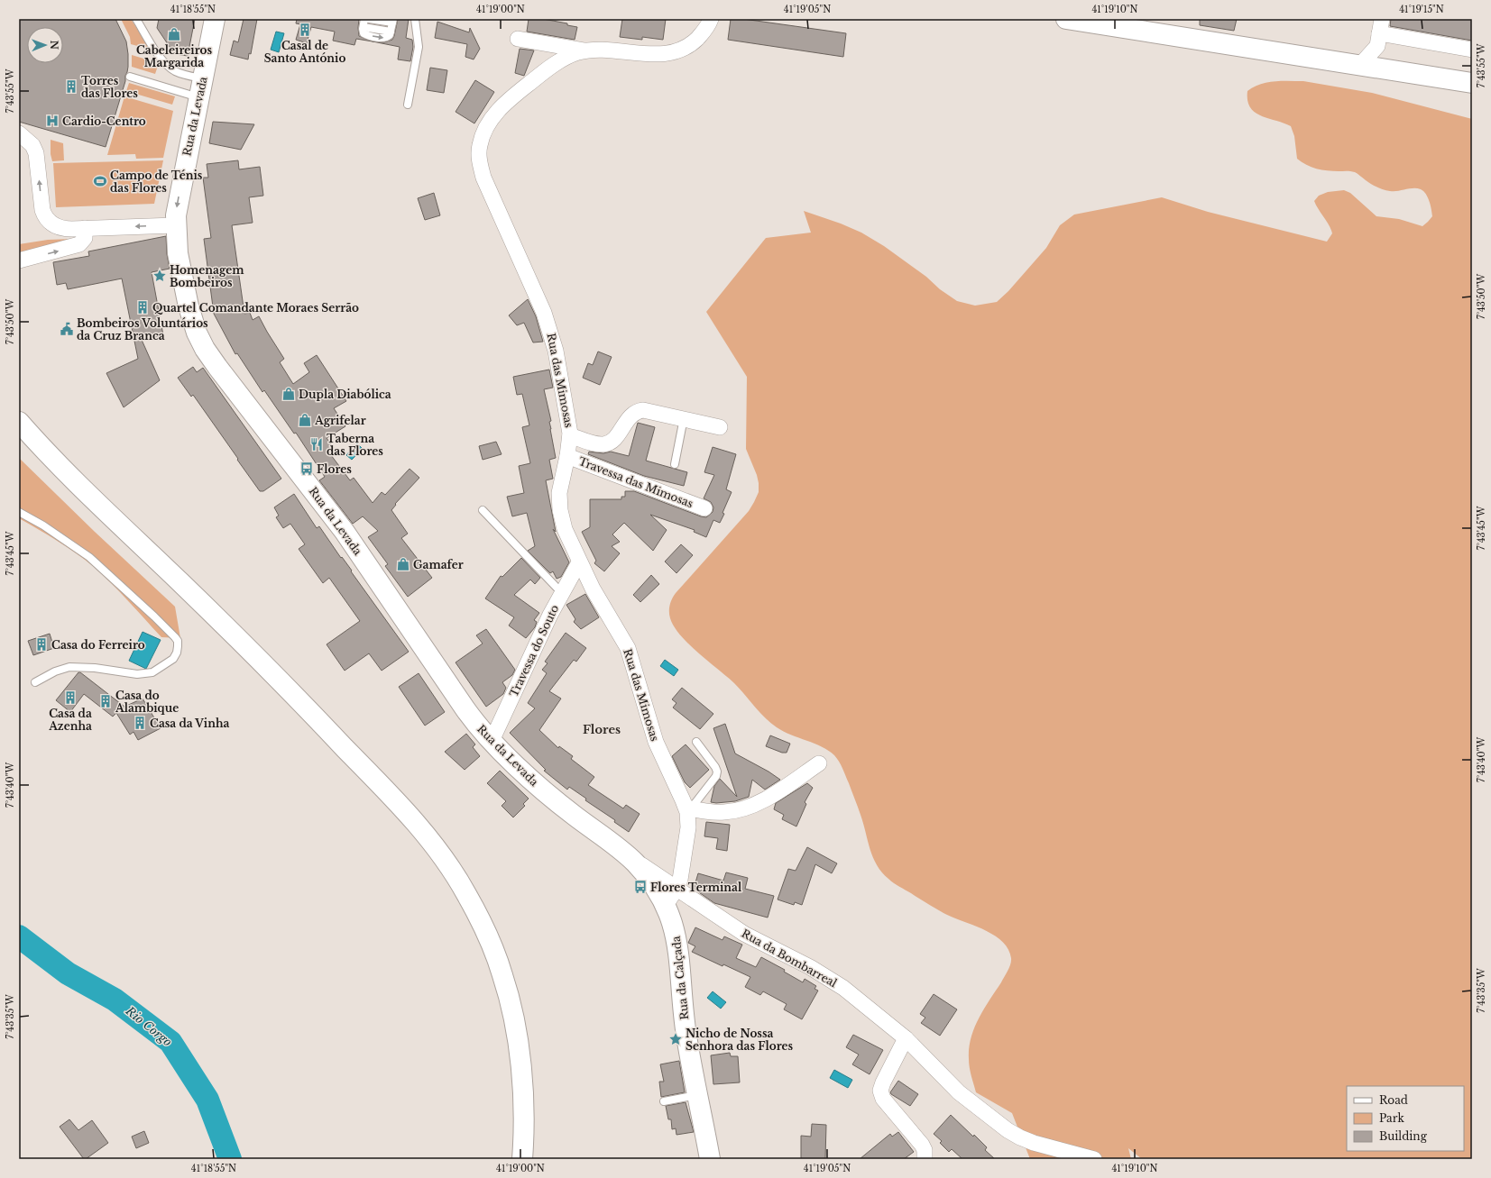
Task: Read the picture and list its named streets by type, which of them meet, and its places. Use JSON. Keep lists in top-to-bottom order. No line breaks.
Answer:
{"streets":{"main road":["Rua da Levada","Rua da Calçada"],"street":["Rua das Mimosas","Travessa das Mimosas","Travessa do Souto","Rua da Bombarreal"]},"crossings":[["Rua da Levada","Rua das Mimosas"],["Rua da Levada","Travessa do Souto"],["Rua da Levada","Rua da Bombarreal"],["Rua da Levada","Rua da Calçada"],["Rua das Mimosas","Travessa das Mimosas"],["Rua das Mimosas","Travessa do Souto"],["Rua das Mimosas","Rua da Bombarreal"],["Rua das Mimosas","Rua da Calçada"]],"districts":["Flores"],"water":["Rio Corgo"],"places":{"building":["Casal de Santo António","Torres das Flores","Quartel Comandante Moraes Serrão","Casa do Ferreiro","Casa da Azenha","Casa do Alambique","Casa da Vinha"],"shop":["Cabeleireiros Margarida","Dupla Diabólica","Agrifelar","Gamafer"],"hospital":["Cardio-Centro"],"sports":["Campo de Ténis das Flores"],"place":["Homenagem Bombeiros","Nicho de Nossa Senhora das Flores"],"public building":["Bombeiros Voluntários da Cruz Branca"],"restaurant":["Taberna das Flores"],"bus stop":["Flores","Flores Terminal"]},"legend":["Road","Park","Building"],"north":"right","coordinates":["41°18'55\"N","41°19'00\"N","41°19'05\"N","41°19'10\"N","41°19'15\"N","7°43'55\"W","7°43'50\"W","7°43'45\"W","7°43'40\"W","7°43'35\"W"]}
